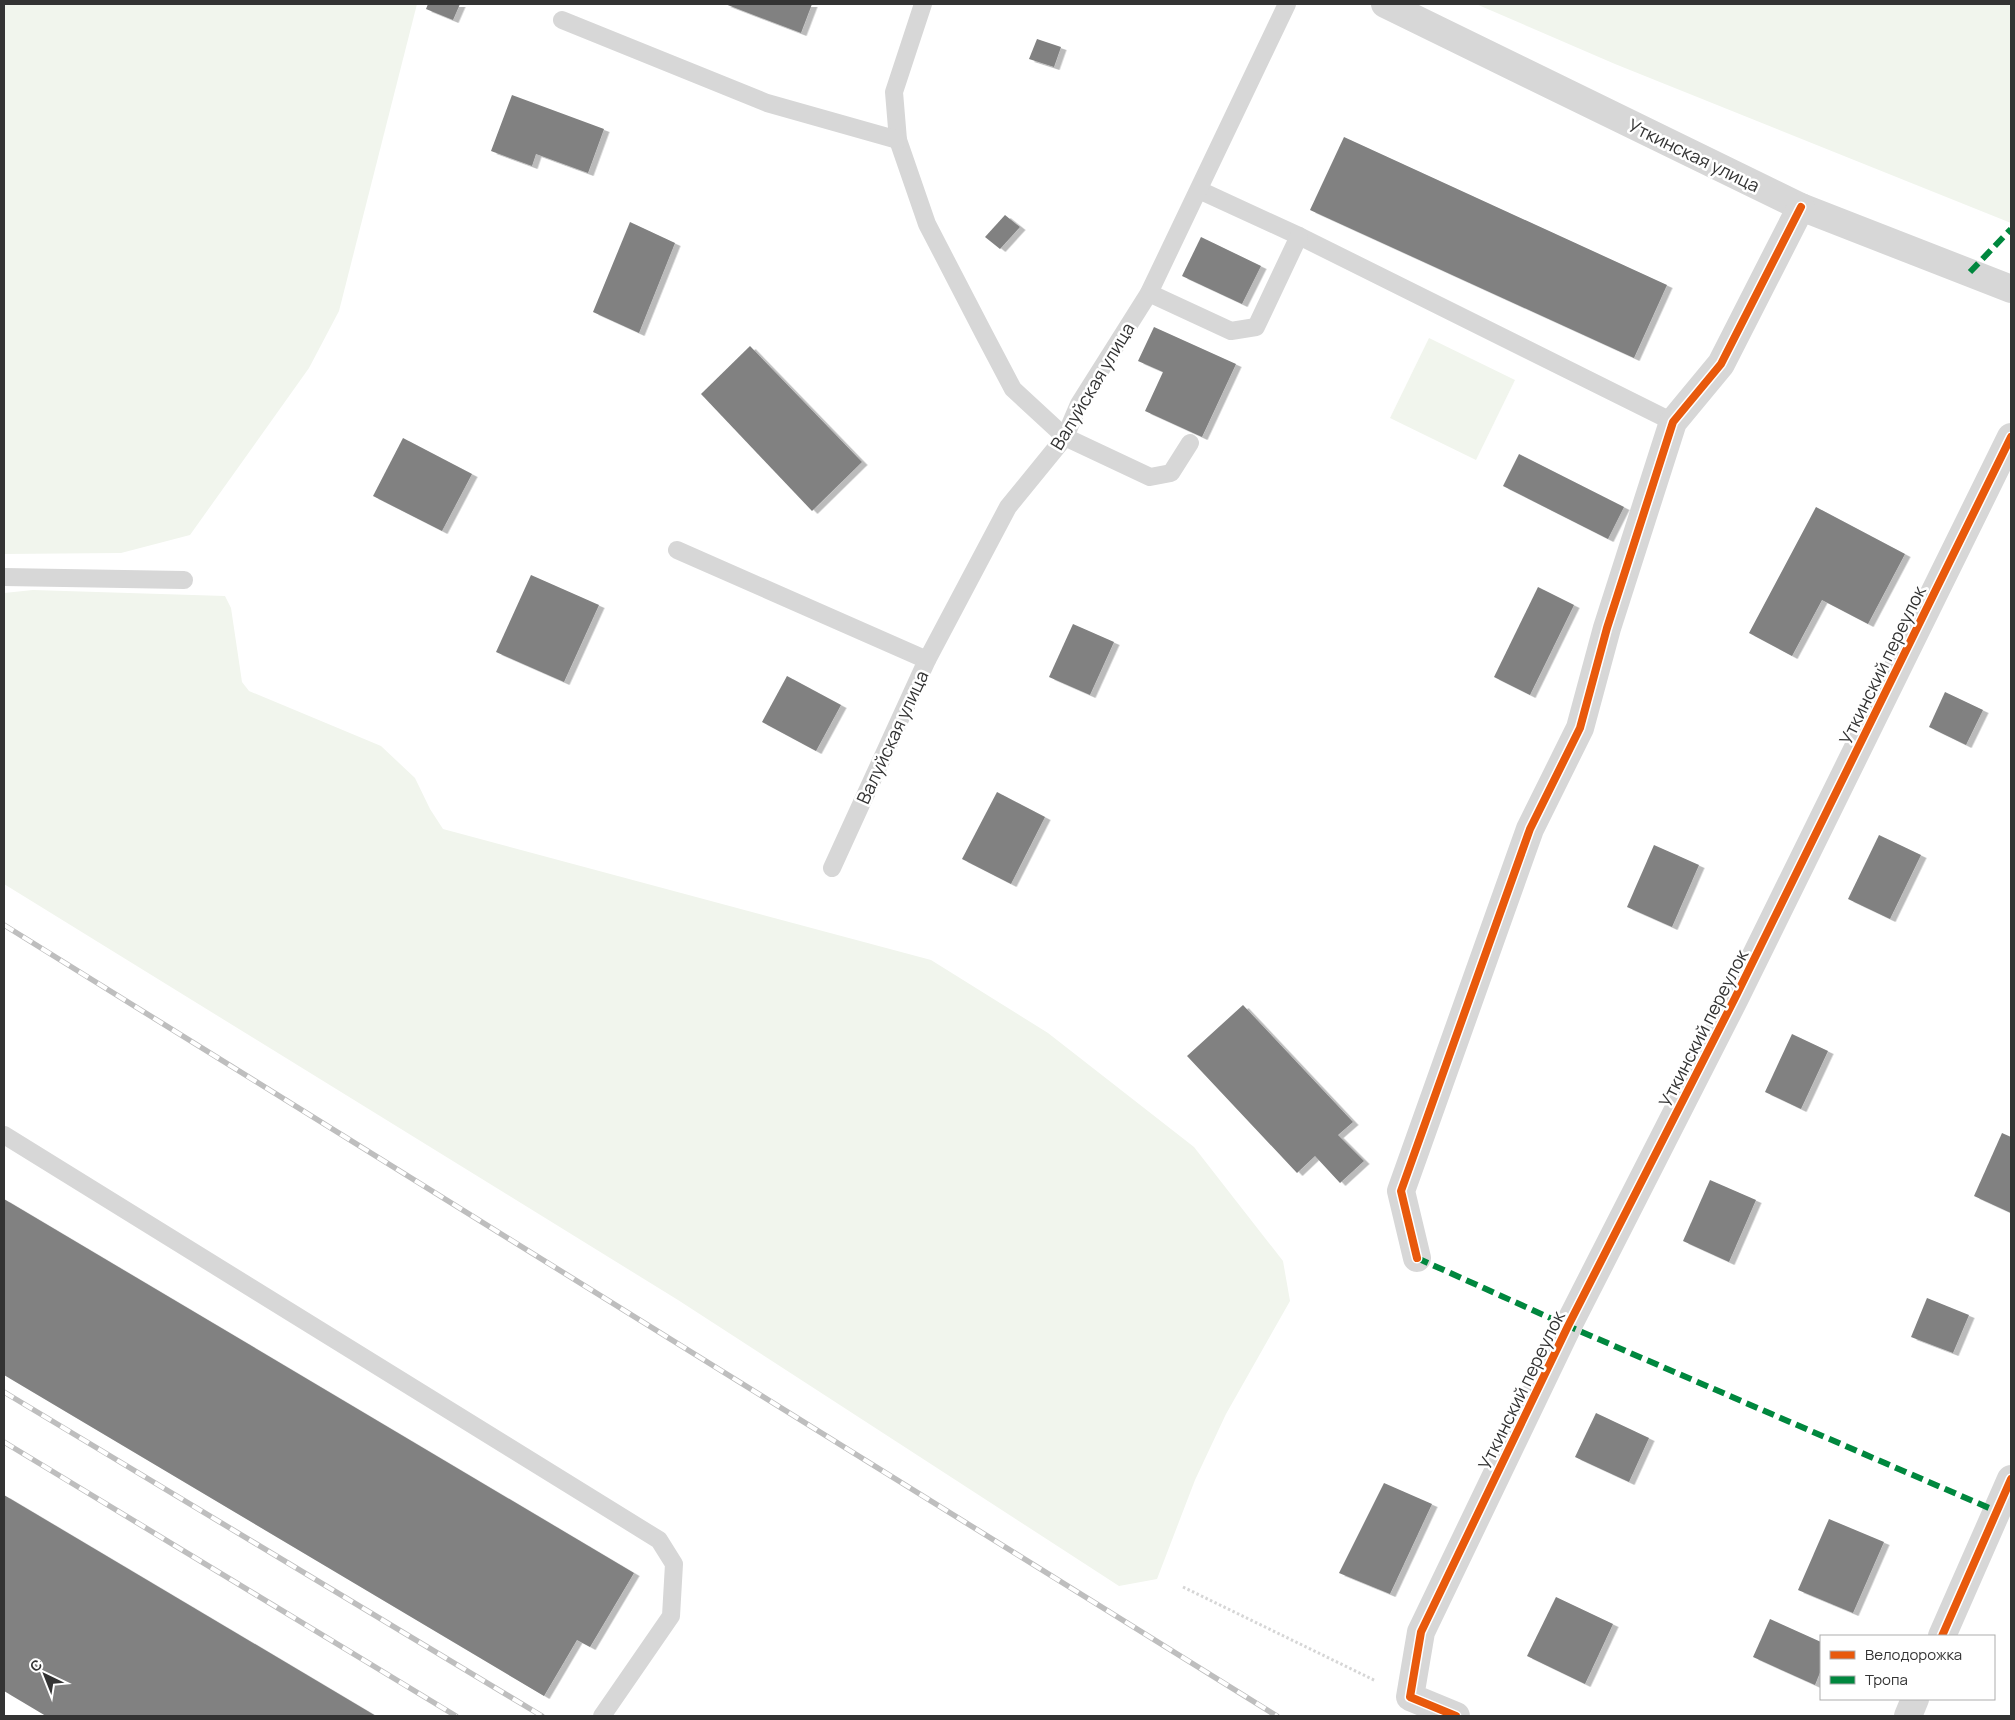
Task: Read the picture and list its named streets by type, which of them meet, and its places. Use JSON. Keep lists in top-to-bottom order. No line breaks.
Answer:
{"streets":{"street":["Уткинская улица","Уткинский переулок"],"lane":["Валуйская улица"]},"legend":["Велодорожка","Тропа"],"north":"top left"}
